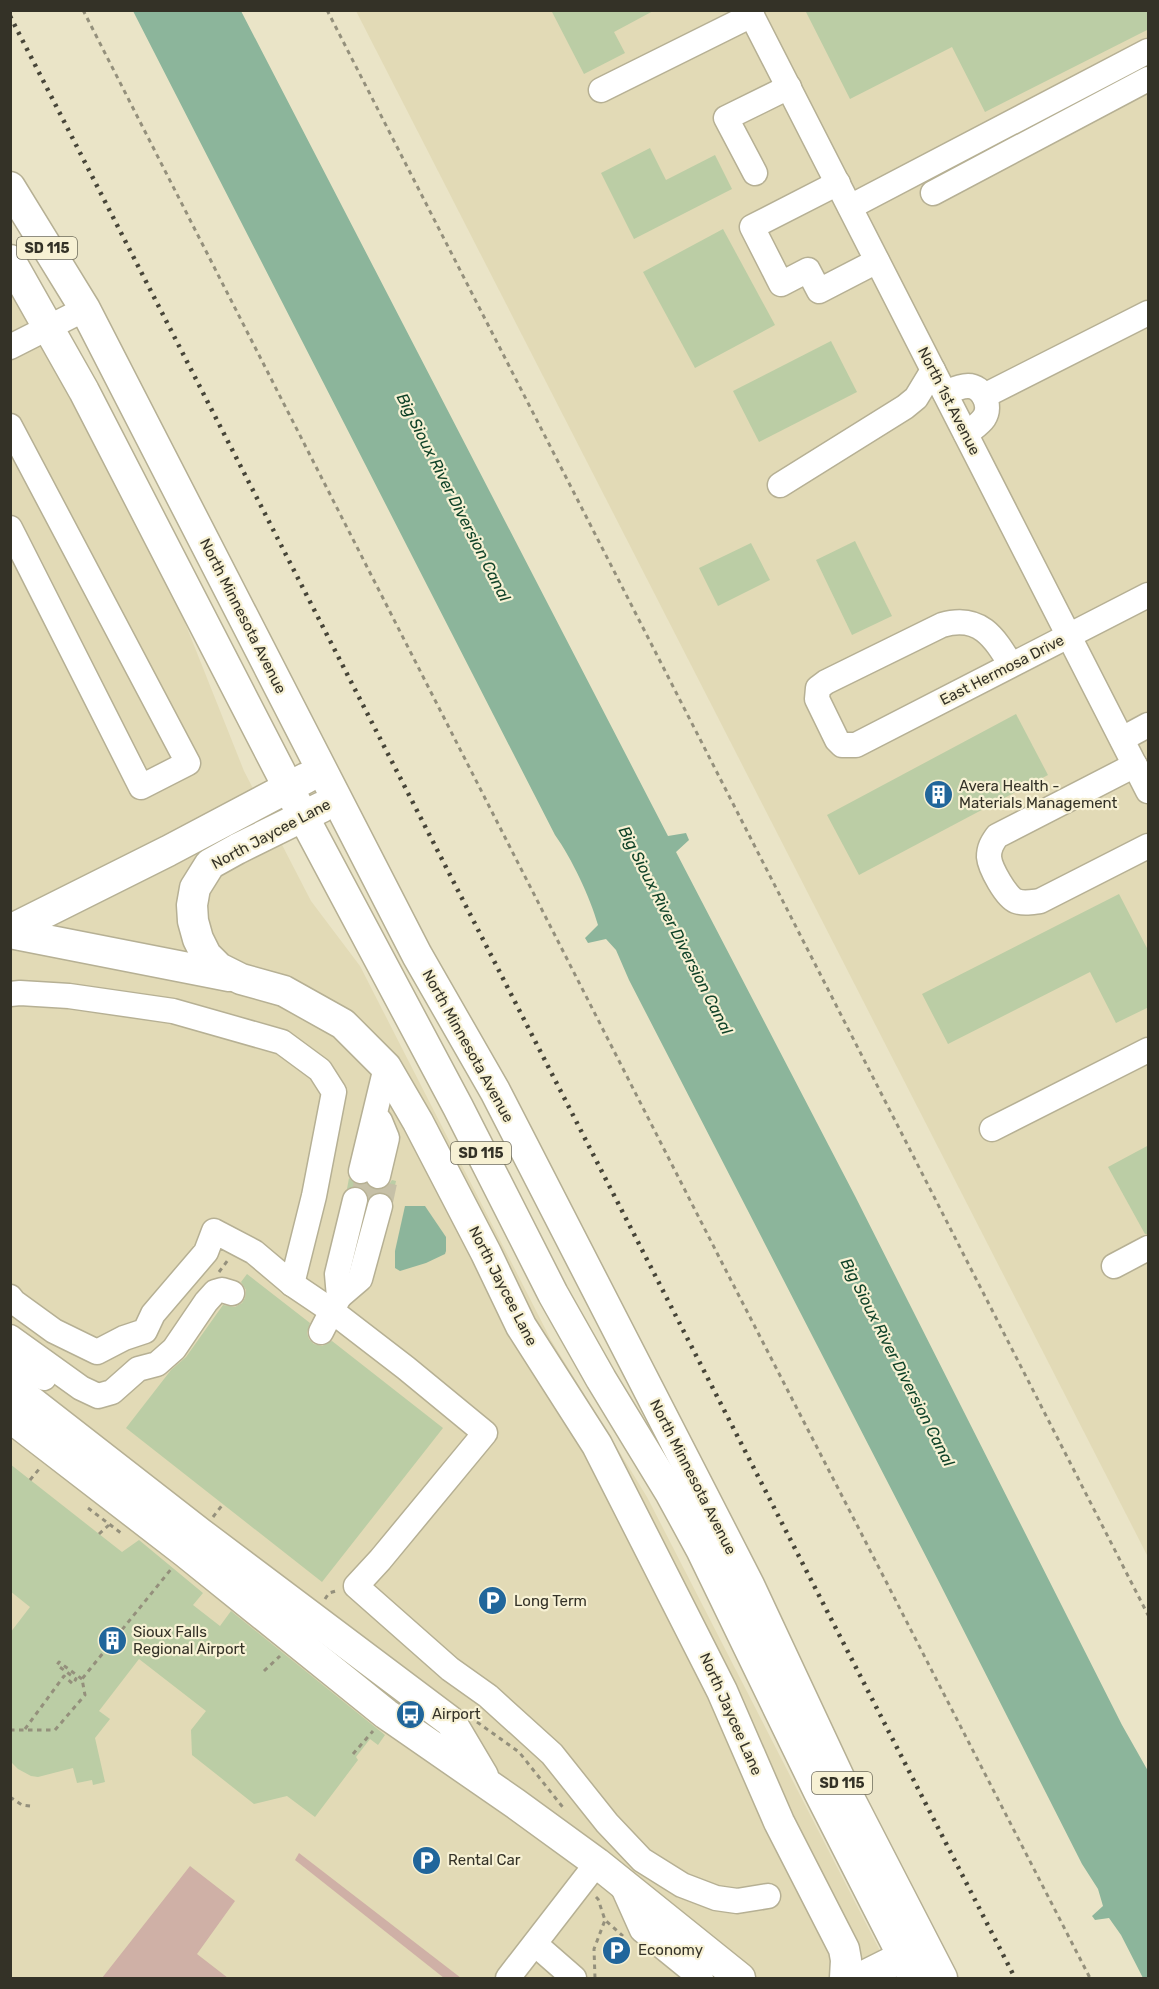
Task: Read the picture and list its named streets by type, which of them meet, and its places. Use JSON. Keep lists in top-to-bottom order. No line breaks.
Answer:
{"streets":{"main road":["SD 115","North Minnesota Avenue","North Jaycee Lane"],"street":["North 1st Avenue","East Hermosa Drive"]},"crossings":[["North 1st Avenue","East Hermosa Drive"],["North Minnesota Avenue","North Jaycee Lane"]],"water":["Big Sioux River Diversion Canal"],"places":{"building":["Avera Health - Materials Management","Sioux Falls Regional Airport"],"parking":["Long Term","Rental Car","Economy"],"bus stop":["Airport"]}}
